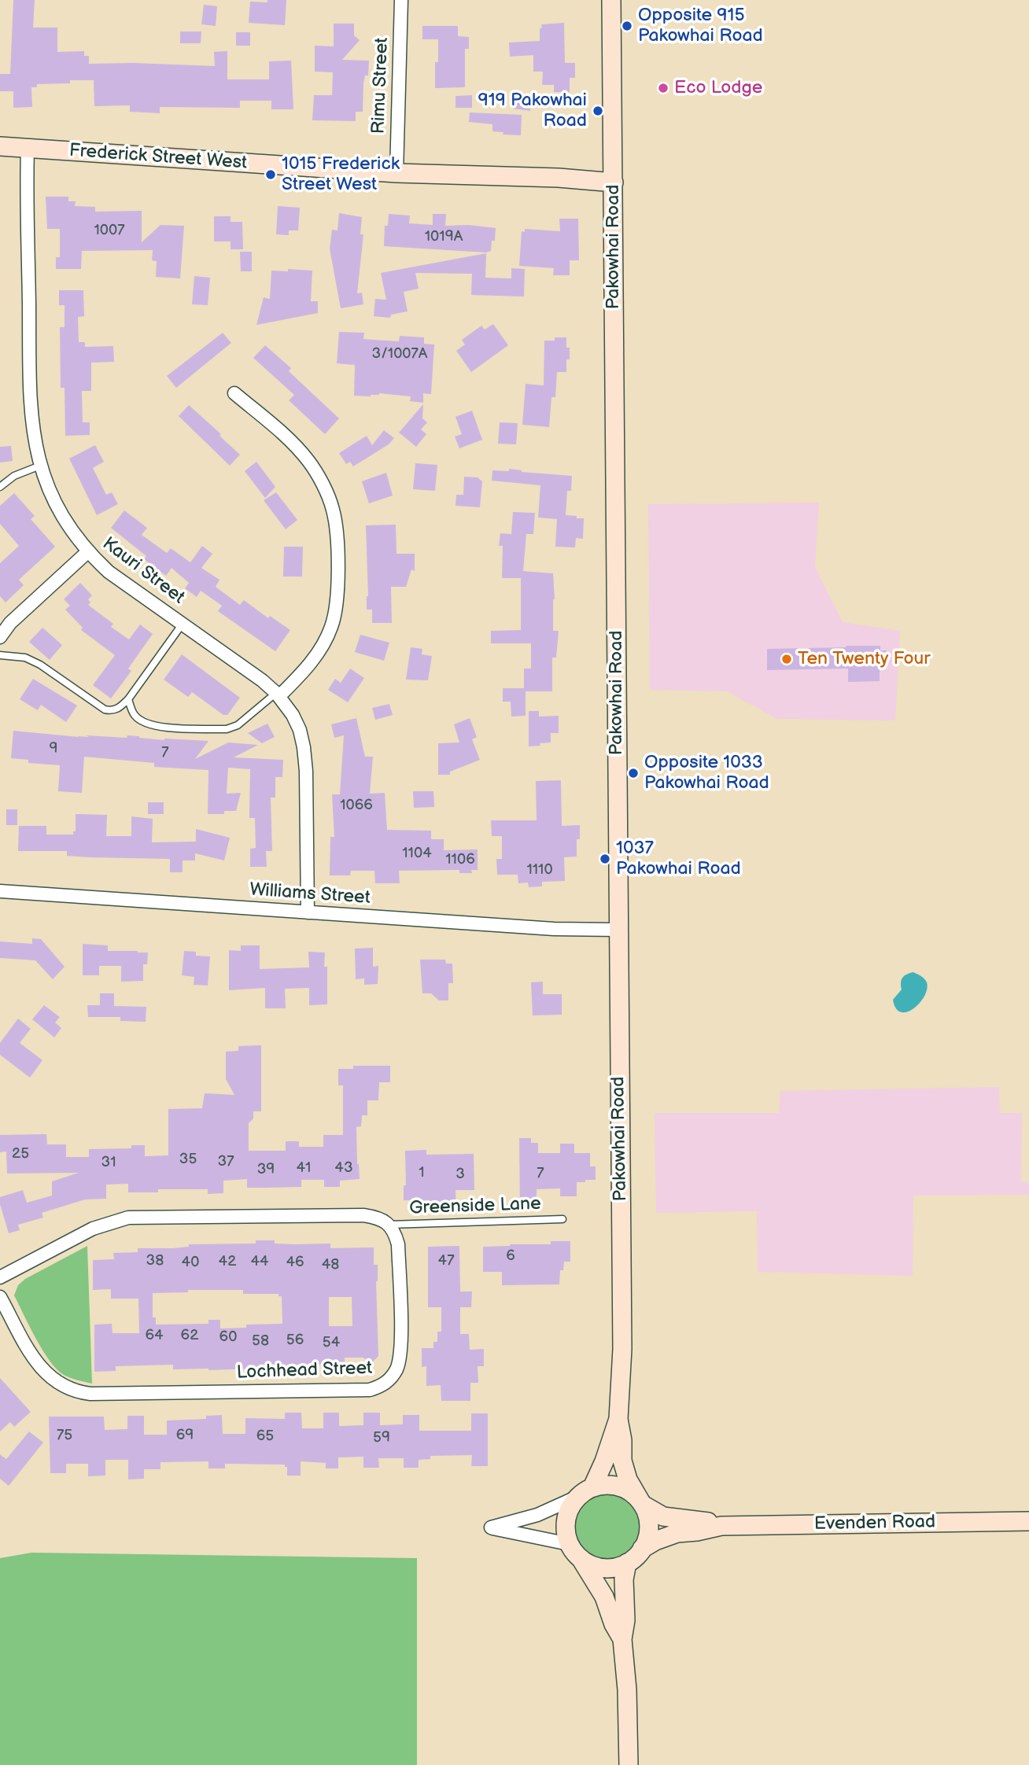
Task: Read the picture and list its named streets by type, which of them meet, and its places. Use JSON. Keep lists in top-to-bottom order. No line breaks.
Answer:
{"streets":{"main road":["Frederick Street West","Pakowhai Road","Evenden Road"],"street":["Rimu Street","Kauri Street","Williams Street","Lochhead Street"],"lane":["Greenside Lane"]},"crossings":[["Rimu Street","Frederick Street West"],["Frederick Street West","Pakowhai Road"],["Frederick Street West","Kauri Street"],["Pakowhai Road","Williams Street"],["Pakowhai Road","Evenden Road"],["Kauri Street","Williams Street"],["Greenside Lane","Lochhead Street"]],"places":["Opposite 915 Pakowhai Road","Eco Lodge","919 Pakowhai Road","1015 Frederick Street West","Ten Twenty Four","Opposite 1033 Pakowhai Road","1037 Pakowhai Road"],"house_numbers":["1007","1019A","3/1007A","9","7","1066","1104","1106","1110","25","35","37","31","41","43","39","1","7","3","6","38","47","42","44","40","46","48","64","62","60","56","58","54","75","69","65","59"]}
